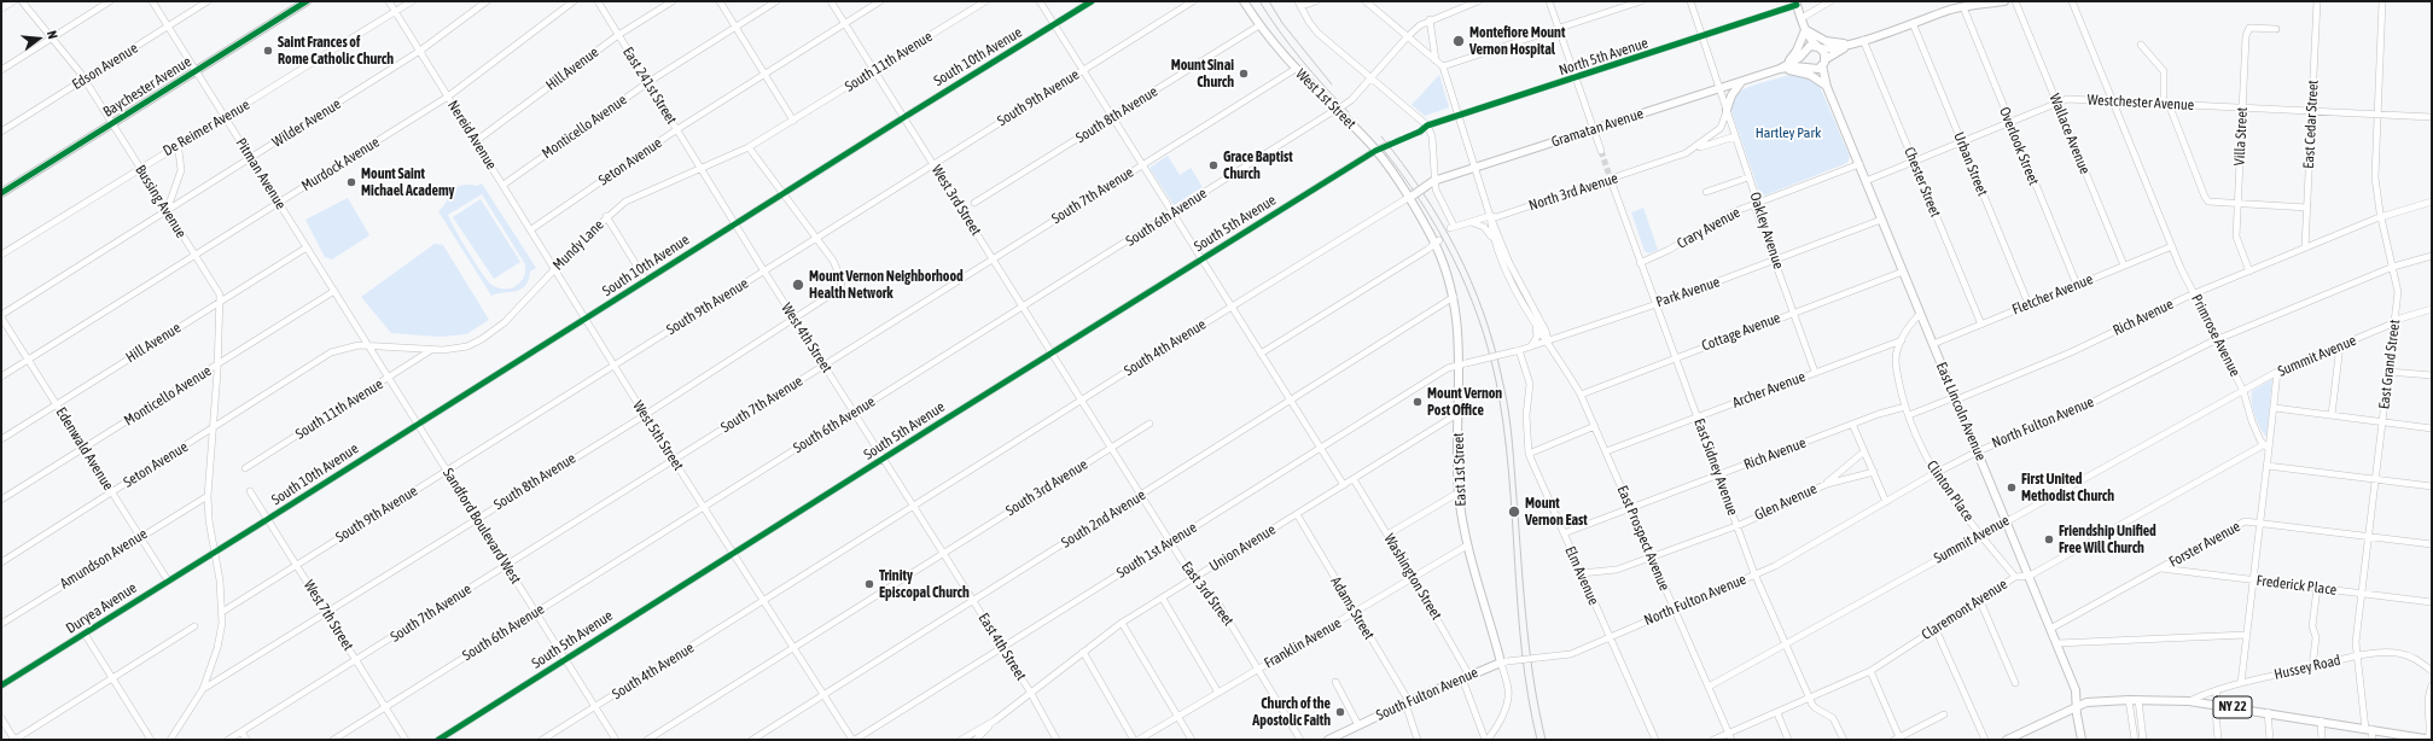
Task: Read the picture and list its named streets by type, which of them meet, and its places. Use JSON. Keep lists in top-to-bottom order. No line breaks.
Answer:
{"streets":{"main road":["Baychester Avenue","West 1st Street","Gramatan Avenue","East Lincoln Avenue","East 1st Street","South Fulton Avenue","NY 22"],"street":["South 10th Avenue","North 5th Avenue","South 11th Avenue","Edson Avenue","Hill Avenue","East 241st Street","South 9th Avenue","Westchester Avenue","South 8th Avenue","Wilder Avenue","East Cedar Street","Monticello Avenue","De Reimer Avenue","Wallace Avenue","Nereid Avenue","Villa Street","Overlook Street","Seton Avenue","Murdock Avenue","Urban Street","Pitman Avenue","Chester Street","North 3rd Avenue","South 7th Avenue","West 3rd Street","Bussing Avenue","South 6th Avenue","South 5th Avenue","Crary Avenue","Oakley Avenue","Mundy Lane","Park Avenue","Fletcher Avenue","Rich Avenue","Cottage Avenue","Primrose Avenue","West 4th Street","South 4th Avenue","Summit Avenue","East Grand Street","Archer Avenue","North Fulton Avenue","West 5th Street","Edenwald Avenue","East Sidney Avenue","South 3rd Avenue","Clinton Place","Glen Avenue","South 2nd Avenue","Sandford Boulevard West","East Prospect Avenue","Forster Avenue","Union Avenue","South 1st Avenue","Amundson Avenue","Elm Avenue","Washington Street","Frederick Place","East 3rd Street","Duryea Avenue","Adams Street","Claremont Avenue","West 7th Street","Franklin Avenue","East 4th Street","Hussey Road"]},"crossings":[["South 10th Avenue","West 3rd Street"],["South 10th Avenue","Bussing Avenue"],["South 10th Avenue","West 4th Street"],["South 10th Avenue","West 5th Street"],["South 10th Avenue","Sandford Boulevard West"],["South 10th Avenue","Duryea Avenue"],["South 10th Avenue","West 7th Street"],["North 5th Avenue","Oakley Avenue"],["North 5th Avenue","East Prospect Avenue"],["South 11th Avenue","West 3rd Street"],["South 11th Avenue","Mundy Lane"],["South 11th Avenue","Sandford Boulevard West"],["Edson Avenue","Pitman Avenue"],["Edson Avenue","Bussing Avenue"],["Hill Avenue","East 241st Street"],["Hill Avenue","Nereid Avenue"],["Hill Avenue","Pitman Avenue"],["Hill Avenue","Bussing Avenue"],["Hill Avenue","Edenwald Avenue"],["East 241st Street","Monticello Avenue"],["East 241st Street","Seton Avenue"],["East 241st Street","Mundy Lane"],["East 241st Street","West 4th Street"],["Baychester Avenue","Pitman Avenue"],["Baychester Avenue","Bussing Avenue"],["South 9th Avenue","South 8th Avenue"],["South 9th Avenue","West 3rd Street"],["South 9th Avenue","Bussing Avenue"],["South 9th Avenue","West 4th Street"],["South 9th Avenue","West 5th Street"],["South 9th Avenue","Sandford Boulevard West"],["South 9th Avenue","West 7th Street"],["West 1st Street","South 8th Avenue"],["West 1st Street","Gramatan Avenue"],["West 1st Street","South 7th Avenue"],["West 1st Street","South 6th Avenue"],["West 1st Street","South 5th Avenue"],["West 1st Street","South 4th Avenue"],["West 1st Street","East 1st Street"],["Westchester Avenue","East Cedar Street"],["Westchester Avenue","Wallace Avenue"],["Westchester Avenue","Villa Street"],["Westchester Avenue","Overlook Street"],["Westchester Avenue","Urban Street"],["Westchester Avenue","Chester Street"],["Westchester Avenue","Primrose Avenue"],["Westchester Avenue","East Grand Street"],["Westchester Avenue","East Lincoln Avenue"],["South 8th Avenue","Bussing Avenue"],["South 8th Avenue","West 4th Street"],["South 8th Avenue","West 5th Street"],["South 8th Avenue","Sandford Boulevard West"],["South 8th Avenue","West 7th Street"],["Wilder Avenue","Nereid Avenue"],["Wilder Avenue","Pitman Avenue"],["Wilder Avenue","Bussing Avenue"],["Wilder Avenue","Edenwald Avenue"],["East Cedar Street","Rich Avenue"],["Monticello Avenue","Nereid Avenue"],["Monticello Avenue","Pitman Avenue"],["Monticello Avenue","Bussing Avenue"],["Monticello Avenue","Edenwald Avenue"],["De Reimer Avenue","Nereid Avenue"],["De Reimer Avenue","Pitman Avenue"],["De Reimer Avenue","Bussing Avenue"],["Gramatan Avenue","North 3rd Avenue"],["Gramatan Avenue","Oakley Avenue"],["Gramatan Avenue","South 4th Avenue"],["Gramatan Avenue","East Lincoln Avenue"],["Gramatan Avenue","East 1st Street"],["Gramatan Avenue","East Prospect Avenue"],["Wallace Avenue","Fletcher Avenue"],["Nereid Avenue","Seton Avenue"],["Nereid Avenue","Murdock Avenue"],["Nereid Avenue","Mundy Lane"],["Nereid Avenue","West 5th Street"],["Villa Street","Rich Avenue"],["Overlook Street","Fletcher Avenue"],["Seton Avenue","Pitman Avenue"],["Seton Avenue","West 3rd Street"],["Seton Avenue","Bussing Avenue"],["Seton Avenue","Mundy Lane"],["Seton Avenue","Edenwald Avenue"],["Seton Avenue","Sandford Boulevard West"],["Murdock Avenue","Pitman Avenue"],["Murdock Avenue","Bussing Avenue"],["Murdock Avenue","Edenwald Avenue"],["Urban Street","Fletcher Avenue"],["Pitman Avenue","Mundy Lane"],["Pitman Avenue","Sandford Boulevard West"],["Chester Street","Fletcher Avenue"],["North 3rd Avenue","Oakley Avenue"],["North 3rd Avenue","East Sidney Avenue"],["North 3rd Avenue","East Prospect Avenue"],["South 7th Avenue","West 3rd Street"],["South 7th Avenue","West 4th Street"],["South 7th Avenue","West 5th Street"],["South 7th Avenue","Sandford Boulevard West"],["South 7th Avenue","West 7th Street"],["West 3rd Street","South 6th Avenue"],["West 3rd Street","South 5th Avenue"],["West 3rd Street","South 4th Avenue"],["West 3rd Street","East 3rd Street"],["Bussing Avenue","Amundson Avenue"],["Bussing Avenue","Duryea Avenue"],["South 6th Avenue","West 4th Street"],["South 6th Avenue","West 5th Street"],["South 6th Avenue","Sandford Boulevard West"],["South 6th Avenue","West 7th Street"],["South 5th Avenue","West 4th Street"],["South 5th Avenue","West 5th Street"],["South 5th Avenue","Sandford Boulevard West"],["Crary Avenue","Oakley Avenue"],["Crary Avenue","East Lincoln Avenue"],["Crary Avenue","East Sidney Avenue"],["Oakley Avenue","Park Avenue"],["Oakley Avenue","Cottage Avenue"],["Oakley Avenue","Archer Avenue"],["Mundy Lane","West 4th Street"],["Mundy Lane","West 5th Street"],["Mundy Lane","Sandford Boulevard West"],["Park Avenue","East Lincoln Avenue"],["Park Avenue","East Sidney Avenue"],["Park Avenue","East 1st Street"],["Park Avenue","East Prospect Avenue"],["Park Avenue","South 1st Avenue"],["Park Avenue","Elm Avenue"],["Fletcher Avenue","Primrose Avenue"],["Fletcher Avenue","East Lincoln Avenue"],["Rich Avenue","Primrose Avenue"],["Rich Avenue","East Grand Street"],["Rich Avenue","East Lincoln Avenue"],["Rich Avenue","East Sidney Avenue"],["Rich Avenue","Clinton Place"],["Rich Avenue","East Prospect Avenue"],["Rich Avenue","Elm Avenue"],["Cottage Avenue","East Lincoln Avenue"],["Cottage Avenue","East Sidney Avenue"],["Cottage Avenue","East Prospect Avenue"],["Primrose Avenue","Summit Avenue"],["Primrose Avenue","North Fulton Avenue"],["Primrose Avenue","Claremont Avenue"],["West 4th Street","South 4th Avenue"],["West 4th Street","East 4th Street"],["South 4th Avenue","West 5th Street"],["South 4th Avenue","East 1st Street"],["South 4th Avenue","Sandford Boulevard West"],["South 4th Avenue","East 3rd Street"],["South 4th Avenue","East 4th Street"],["Summit Avenue","East Grand Street"],["Summit Avenue","East Lincoln Avenue"],["Summit Avenue","East Sidney Avenue"],["Summit Avenue","Clinton Place"],["Summit Avenue","East Prospect Avenue"],["East Grand Street","North Fulton Avenue"],["East Grand Street","Forster Avenue"],["East Grand Street","Frederick Place"],["East Grand Street","Hussey Road"],["East Grand Street","NY 22"],["Archer Avenue","East Sidney Avenue"],["Archer Avenue","Clinton Place"],["Archer Avenue","East Prospect Avenue"],["East Lincoln Avenue","North Fulton Avenue"],["East Lincoln Avenue","Forster Avenue"],["East Lincoln Avenue","Claremont Avenue"],["East Lincoln Avenue","NY 22"],["North Fulton Avenue","East Sidney Avenue"],["North Fulton Avenue","Clinton Place"],["North Fulton Avenue","East Prospect Avenue"],["North Fulton Avenue","Elm Avenue"],["North Fulton Avenue","South Fulton Avenue"],["West 5th Street","South 3rd Avenue"],["West 5th Street","South 2nd Avenue"],["West 5th Street","South 1st Avenue"],["Edenwald Avenue","Amundson Avenue"],["Edenwald Avenue","Duryea Avenue"],["East Sidney Avenue","Glen Avenue"],["East Sidney Avenue","Claremont Avenue"],["East 1st Street","South 2nd Avenue"],["East 1st Street","Union Avenue"],["East 1st Street","South 1st Avenue"],["East 1st Street","Washington Street"],["East 1st Street","Franklin Avenue"],["East 1st Street","South Fulton Avenue"],["South 3rd Avenue","East 3rd Street"],["South 3rd Avenue","East 4th Street"],["Clinton Place","Claremont Avenue"],["Glen Avenue","East Prospect Avenue"],["Glen Avenue","Elm Avenue"],["South 2nd Avenue","East 3rd Street"],["South 2nd Avenue","East 4th Street"],["East Prospect Avenue","Claremont Avenue"],["Forster Avenue","Frederick Place"],["Union Avenue","Washington Street"],["Union Avenue","East 3rd Street"],["Union Avenue","Adams Street"],["Union Avenue","East 4th Street"],["South 1st Avenue","East 3rd Street"],["South 1st Avenue","East 4th Street"],["Washington Street","Franklin Avenue"],["Washington Street","South Fulton Avenue"],["East 3rd Street","Franklin Avenue"],["Adams Street","Franklin Avenue"],["Adams Street","South Fulton Avenue"],["Hussey Road","NY 22"]],"parks":["Hartley Park"],"places":["Montefiore Mount Vernon Hospital","Saint Frances of Rome Catholic Church","Mount Sinai Church","Grace Baptist Church","Mount Saint Michael Academy","Mount Vernon Neighborhood Health Network","Mount Vernon Post Office","First United Methodist Church","Mount Vernon East","Friendship Unified Free Will Church","Trinity Episcopal Church","Church of the Apostolic Faith"],"north":"right"}
